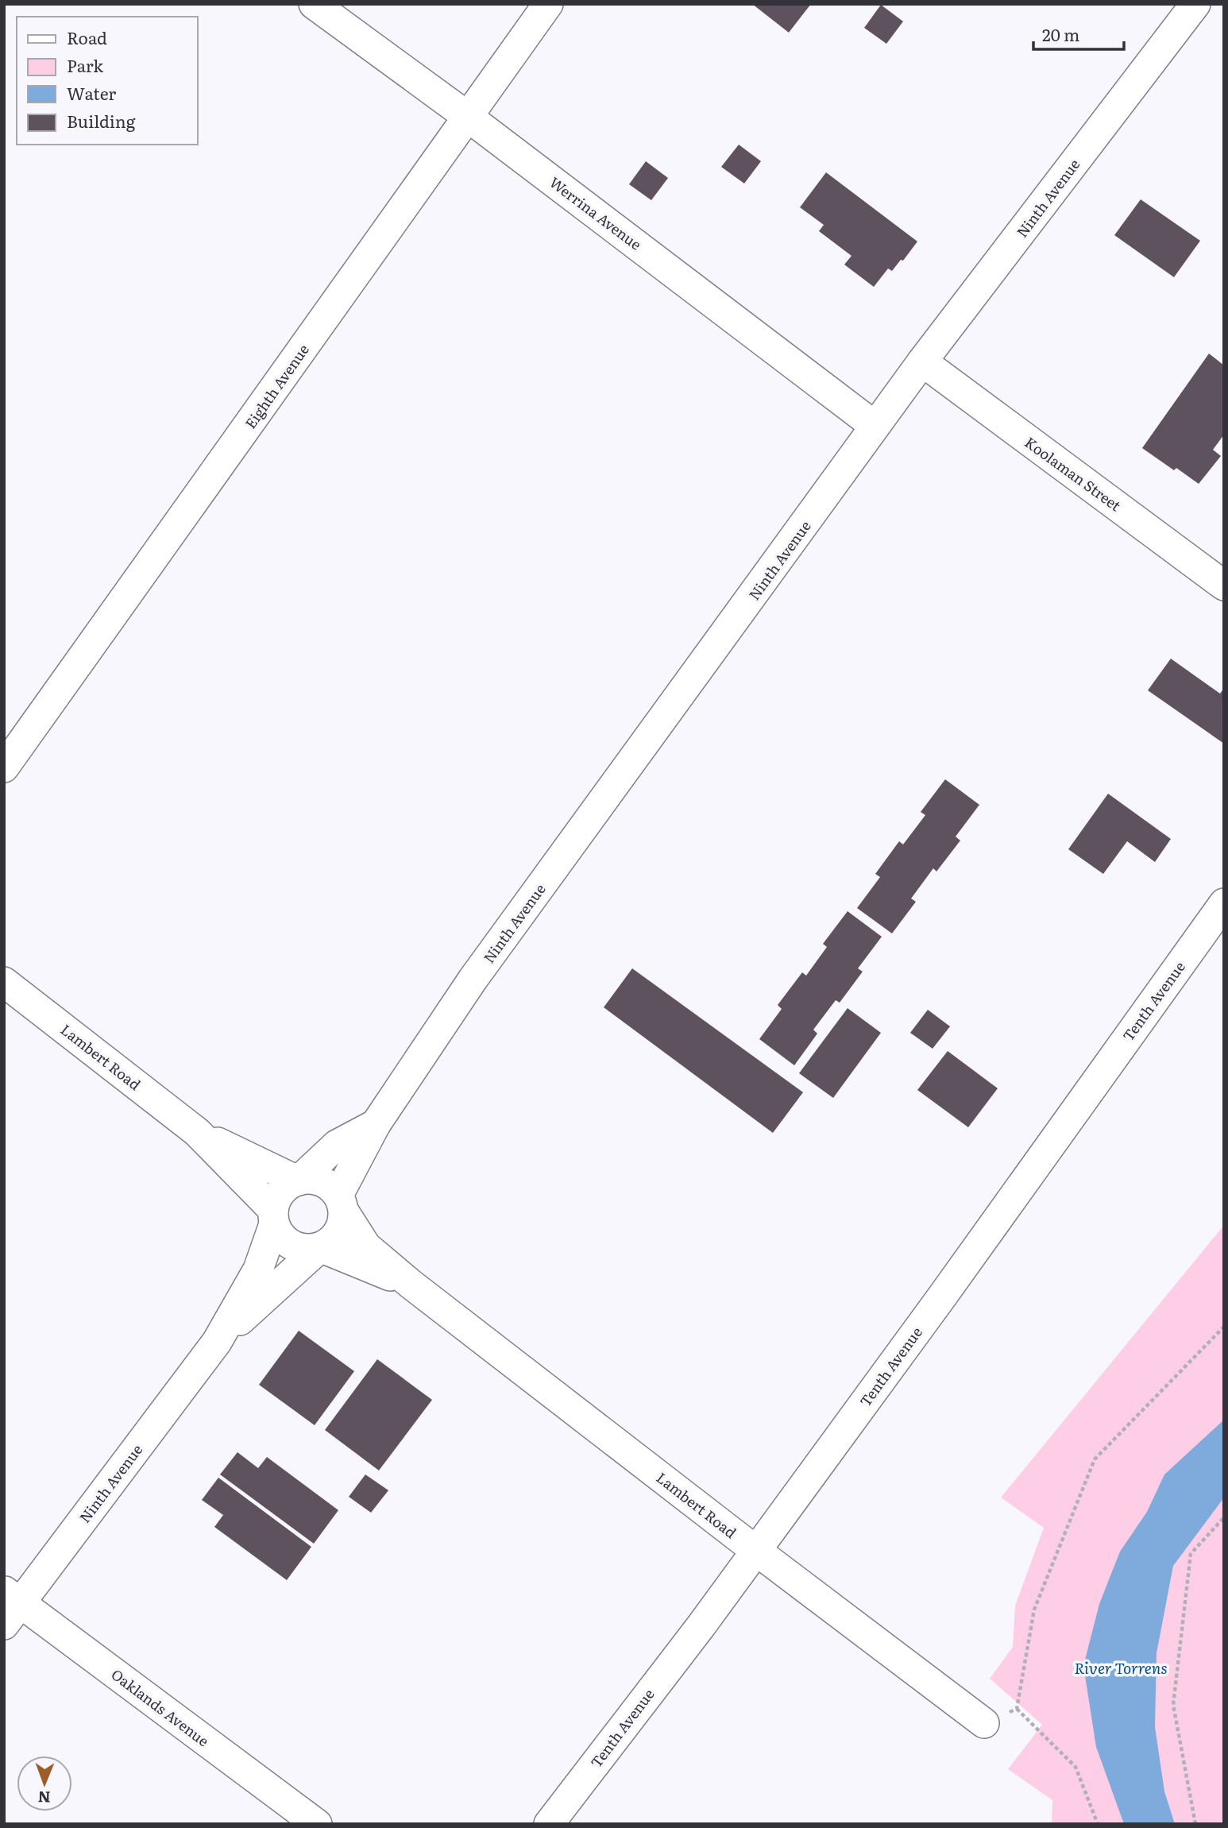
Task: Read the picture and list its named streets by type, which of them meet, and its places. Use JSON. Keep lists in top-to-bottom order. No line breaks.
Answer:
{"streets":{"street":["Ninth Avenue","Werrina Avenue","Eighth Avenue","Koolaman Street","Tenth Avenue","Lambert Road","Oaklands Avenue"]},"crossings":[["Ninth Avenue","Werrina Avenue"],["Ninth Avenue","Koolaman Street"],["Ninth Avenue","Lambert Road"],["Ninth Avenue","Oaklands Avenue"],["Werrina Avenue","Eighth Avenue"],["Tenth Avenue","Lambert Road"]],"water":["River Torrens"],"legend":["Road","Park","Water","Building"],"scale_bar":"20 m","north":"bottom"}
